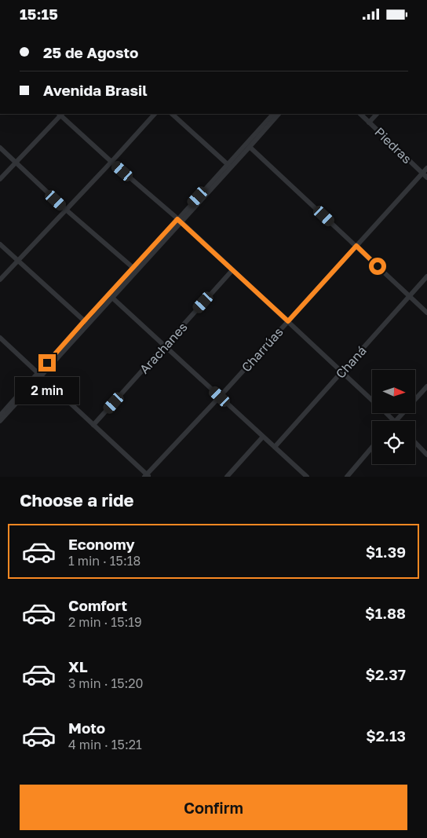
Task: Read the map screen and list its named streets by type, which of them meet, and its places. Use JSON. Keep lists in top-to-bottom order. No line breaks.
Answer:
{"streets":{"street":["Piedras","Arachanes","Charrúas","Chaná"]},"crossings":[["Piedras","Charrúas"]],"north":"right","page":{"status":"15:15","banner":["25 de Agosto","Avenida Brasil"],"bubble":"2 min","heading":"Choose a ride","list":[{"name":"Economy","note":"1 min · 15:18","value":"$1.39"},{"name":"Comfort","note":"2 min · 15:19","value":"$1.88"},{"name":"XL","note":"3 min · 15:20","value":"$2.37"},{"name":"Moto","note":"4 min · 15:21","value":"$2.13"}],"buttons":"Confirm"}}
